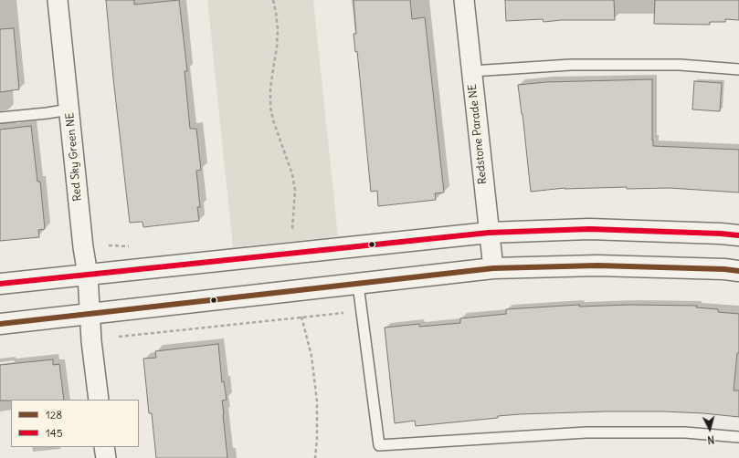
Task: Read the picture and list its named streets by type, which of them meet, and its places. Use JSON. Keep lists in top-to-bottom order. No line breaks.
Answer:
{"streets":{"street":["Redstone Parade NE","Red Sky Green NE"]},"lines":["transit line 145","transit line 128"],"legend":["128","145"],"north":"bottom"}
